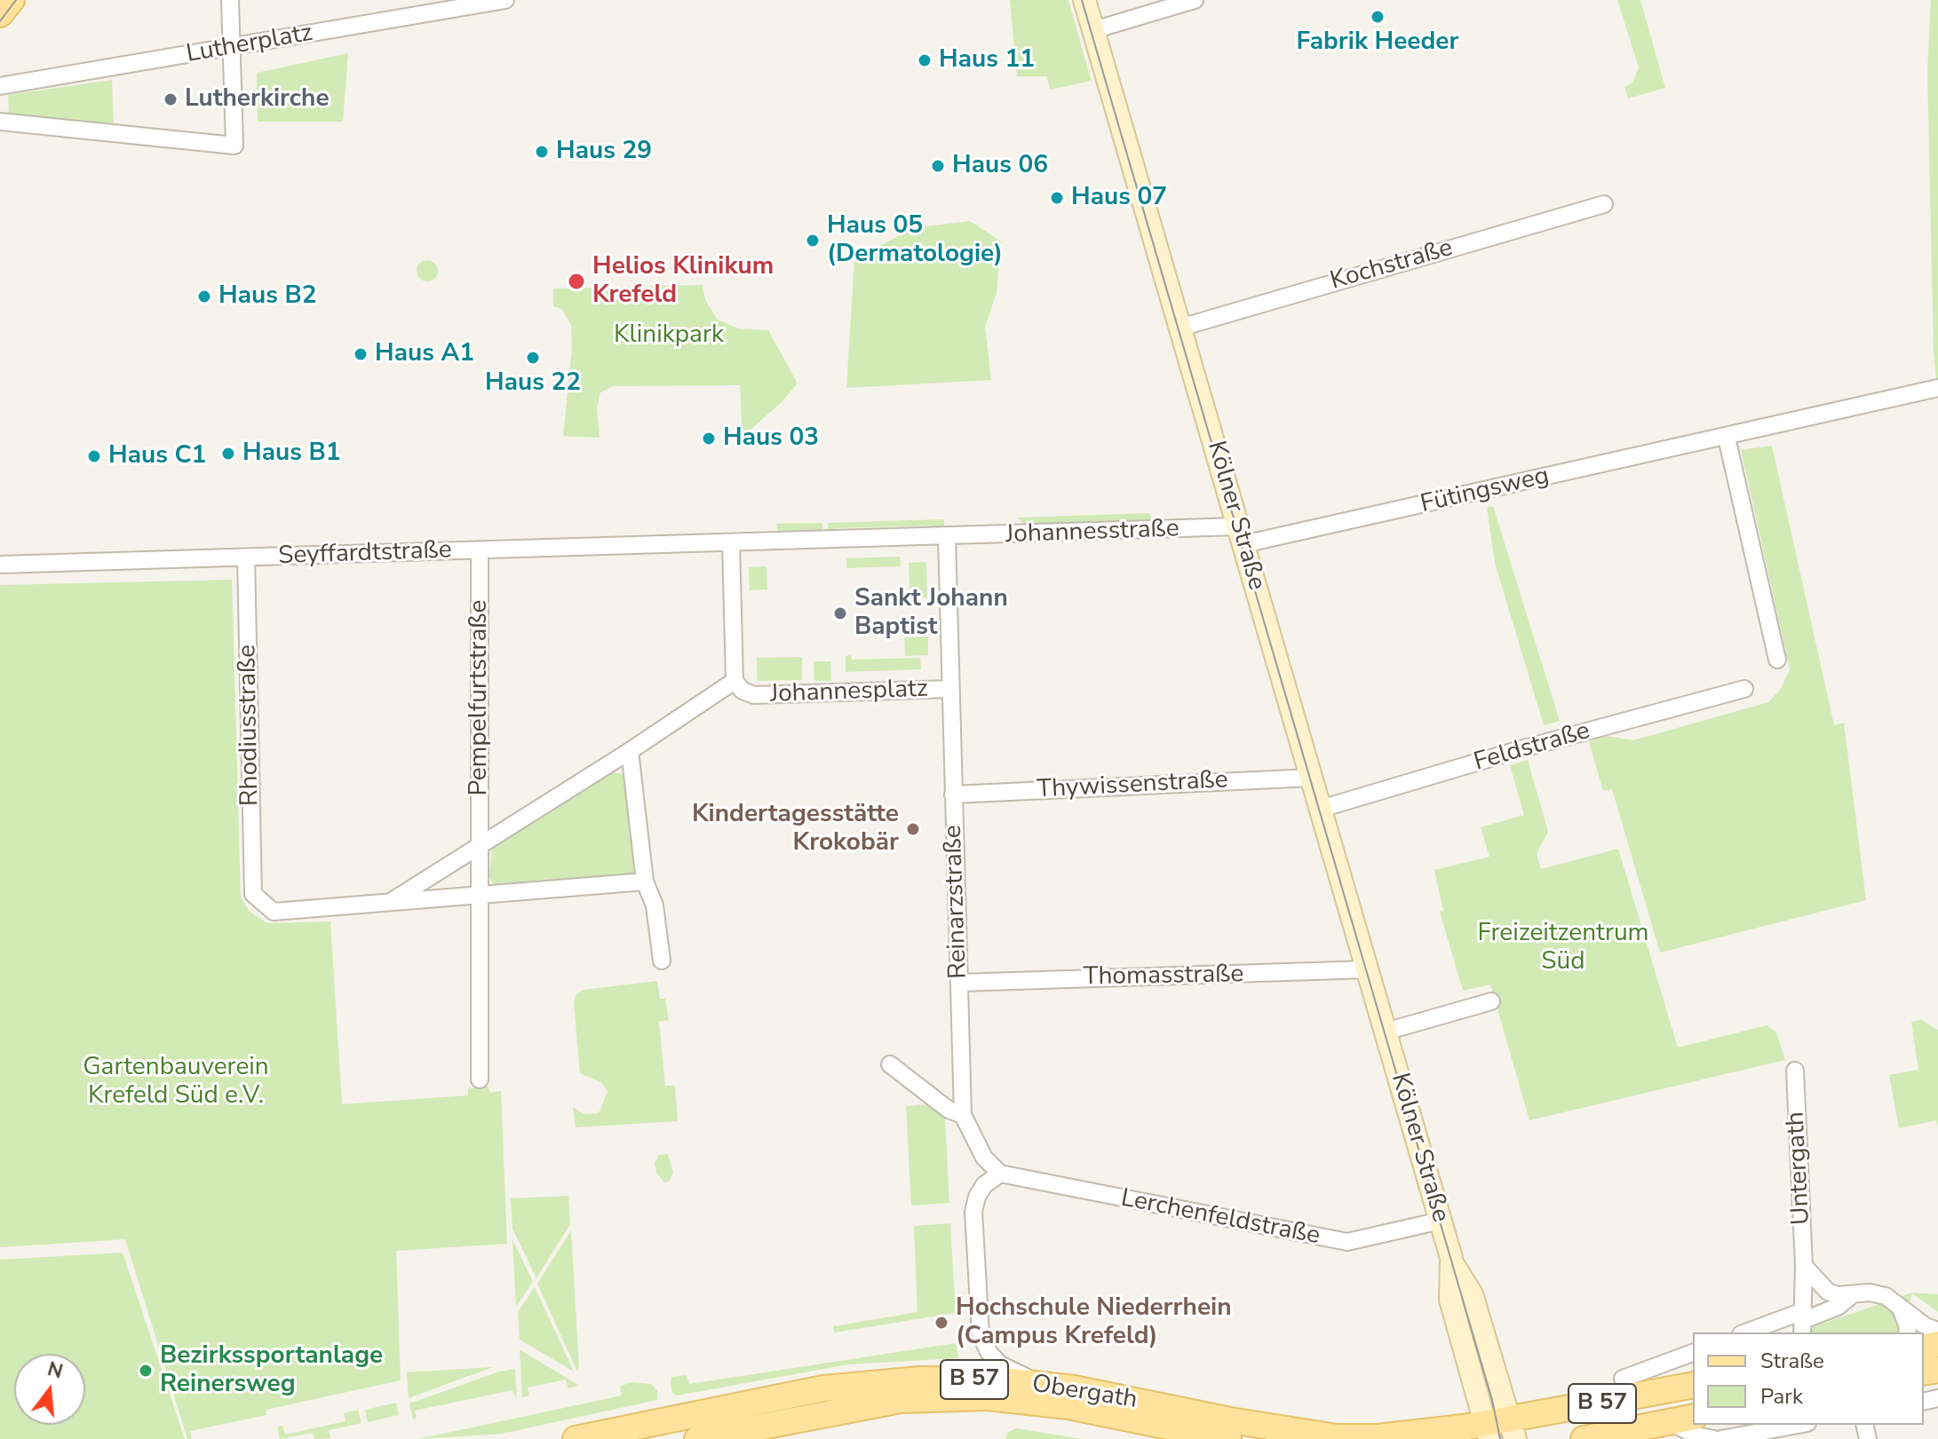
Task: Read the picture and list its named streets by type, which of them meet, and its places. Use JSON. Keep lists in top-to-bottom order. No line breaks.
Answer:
{"streets":{"main road":["Kölner Straße","B 57","Obergath"],"street":["Lutherplatz","Kochstraße","Fütingsweg","Johannesstraße","Seyffardtstraße","Johannesplatz","Pempelfurtstraße","Rhodiusstraße","Feldstraße","Thywissenstraße","Reinarzstraße","Thomasstraße","Untergath","Lerchenfeldstraße"]},"crossings":[["Kochstraße","Kölner Straße"],["Fütingsweg","Kölner Straße"],["Fütingsweg","Johannesstraße"],["Kölner Straße","Johannesstraße"],["Kölner Straße","Feldstraße"],["Kölner Straße","Thywissenstraße"],["Kölner Straße","Thomasstraße"],["Kölner Straße","Lerchenfeldstraße"],["Kölner Straße","B 57"],["Kölner Straße","Obergath"],["Johannesstraße","Johannesplatz"],["Seyffardtstraße","Johannesplatz"],["Seyffardtstraße","Pempelfurtstraße"],["Seyffardtstraße","Rhodiusstraße"],["Johannesplatz","Reinarzstraße"],["Thywissenstraße","Reinarzstraße"],["Reinarzstraße","Thomasstraße"],["Reinarzstraße","Lerchenfeldstraße"],["B 57","Obergath"]],"parks":["Klinikpark","Freizeitzentrum Süd","Gartenbauverein Krefeld Süd e.V."],"places":["Fabrik Heeder","Haus 11","Lutherkirche","Haus 29","Haus 06","Haus 07","Haus 05 (Dermatologie)","Helios Klinikum Krefeld","Haus B2","Haus A1","Haus 22","Haus 03","Haus B1","Haus C1","Sankt Johann Baptist","Kindertagesstätte Krokobär","Hochschule Niederrhein (Campus Krefeld)","Bezirkssportanlage Reinersweg"],"legend":["Straße","Park"],"north":"top"}
